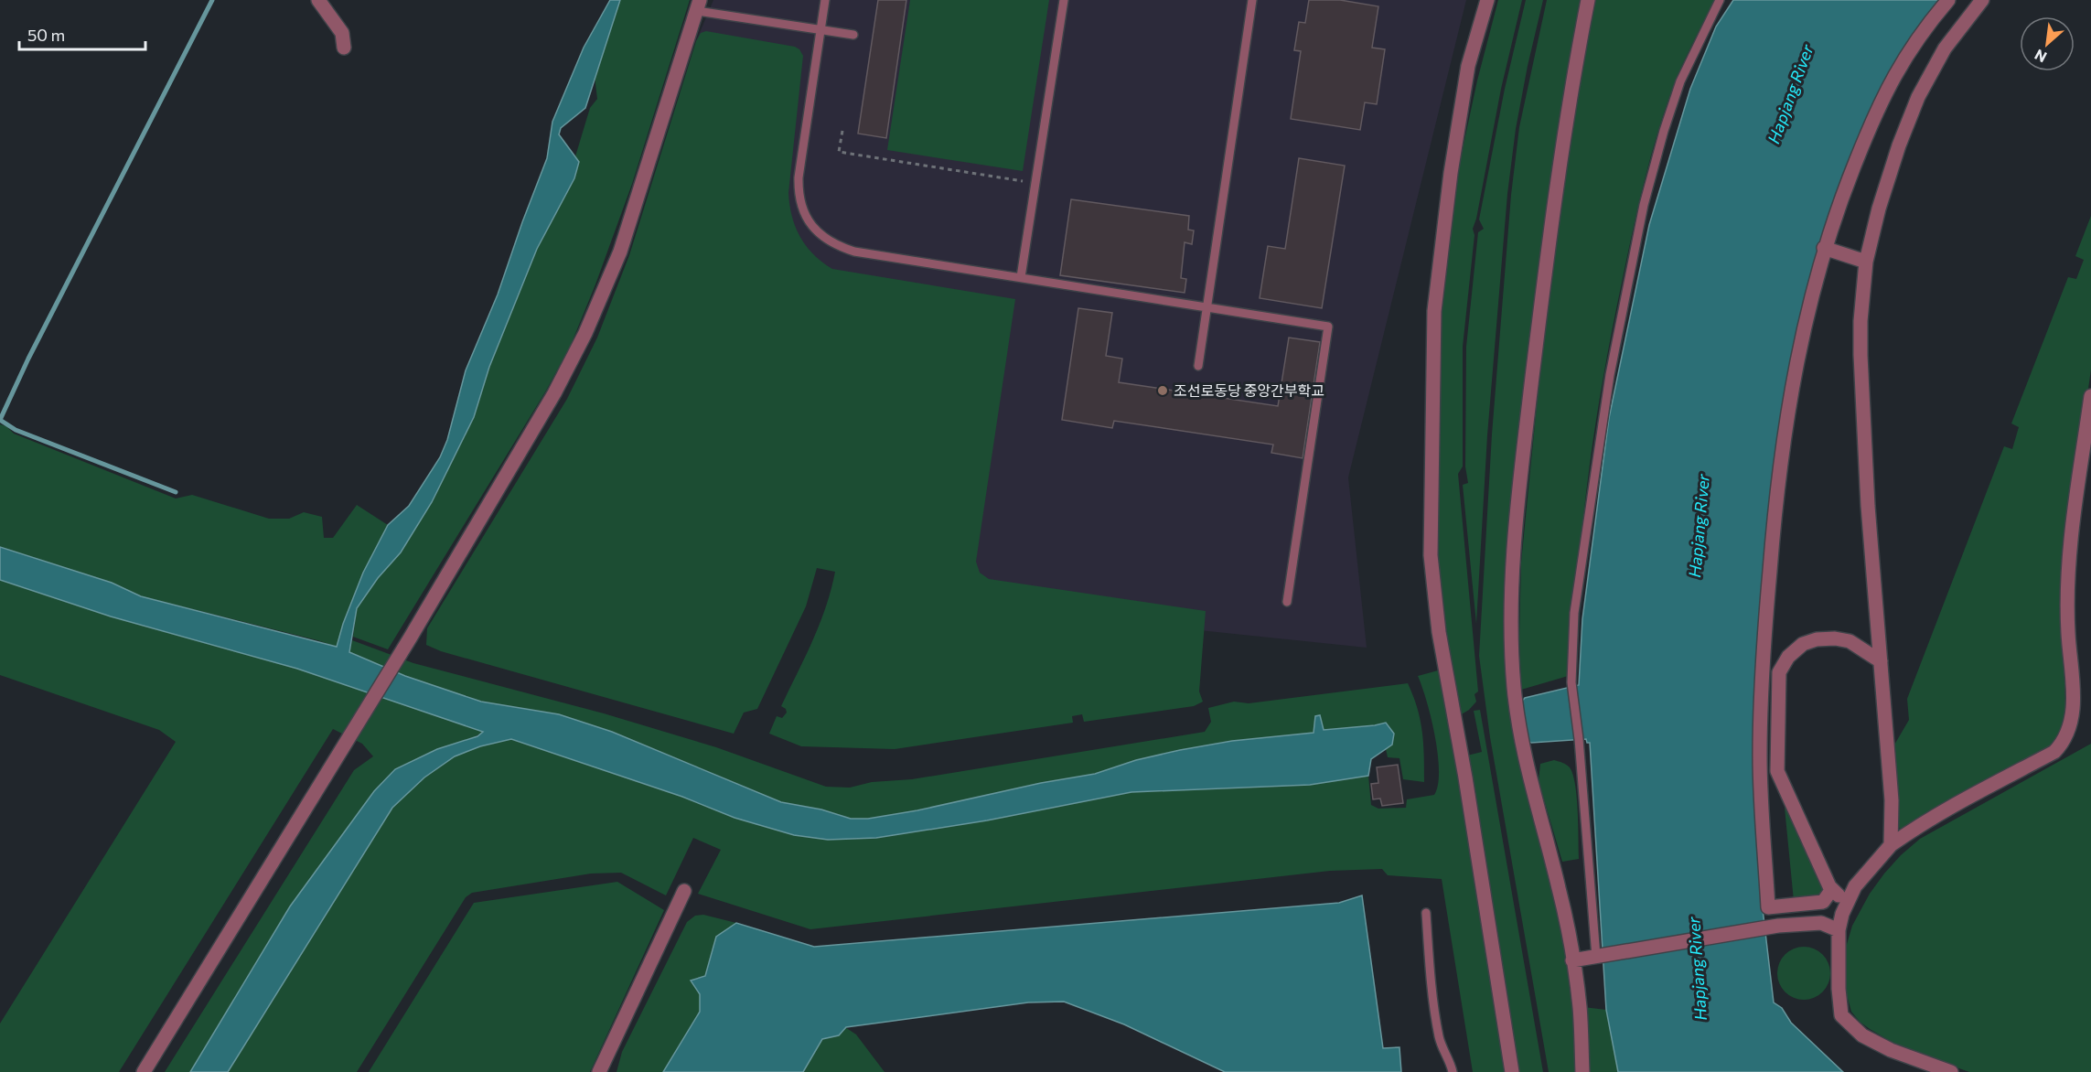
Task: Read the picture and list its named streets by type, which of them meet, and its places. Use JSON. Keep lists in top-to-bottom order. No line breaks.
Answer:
{"water":["Hapjang River"],"places":["조선로동당 중앙간부학교"],"scale_bar":"50 m","north":"bottom left"}
